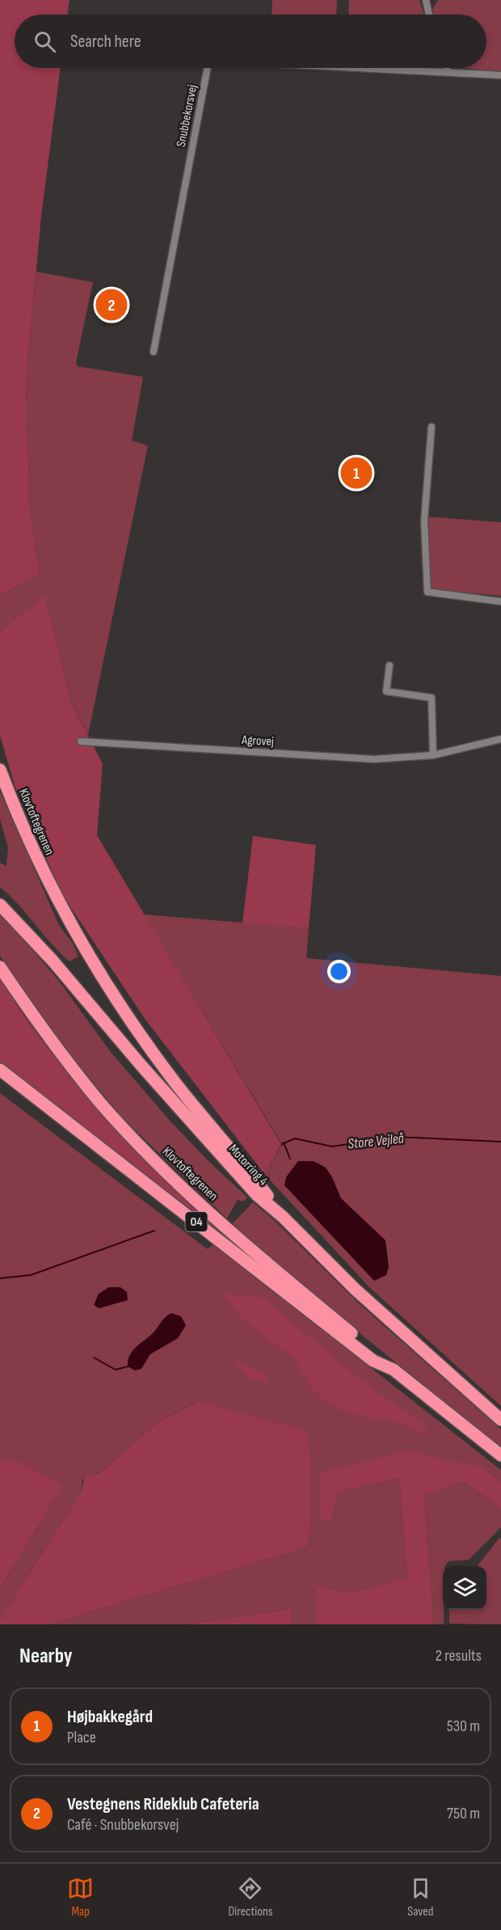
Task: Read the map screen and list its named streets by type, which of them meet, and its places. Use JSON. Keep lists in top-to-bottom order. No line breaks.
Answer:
{"streets":{"highway":["Klovtoftegrenen","Motorring 4","O4"],"street":["Snubbekorsvej","Agrovej"]},"crossings":[["Klovtoftegrenen","Motorring 4"],["Klovtoftegrenen","O4"]],"water":["Store Vejleå"],"page":{"search":"Search here","pins":["2","1"],"heading":["Nearby","2 results"],"list":[{"mark":"1","name":"Højbakkegård","note":"Place","value":"530 m"},{"mark":"2","name":"Vestegnens Rideklub Cafeteria","note":"Café · Snubbekorsvej","value":"750 m"}],"nav":["Map","Directions","Saved"]}}
